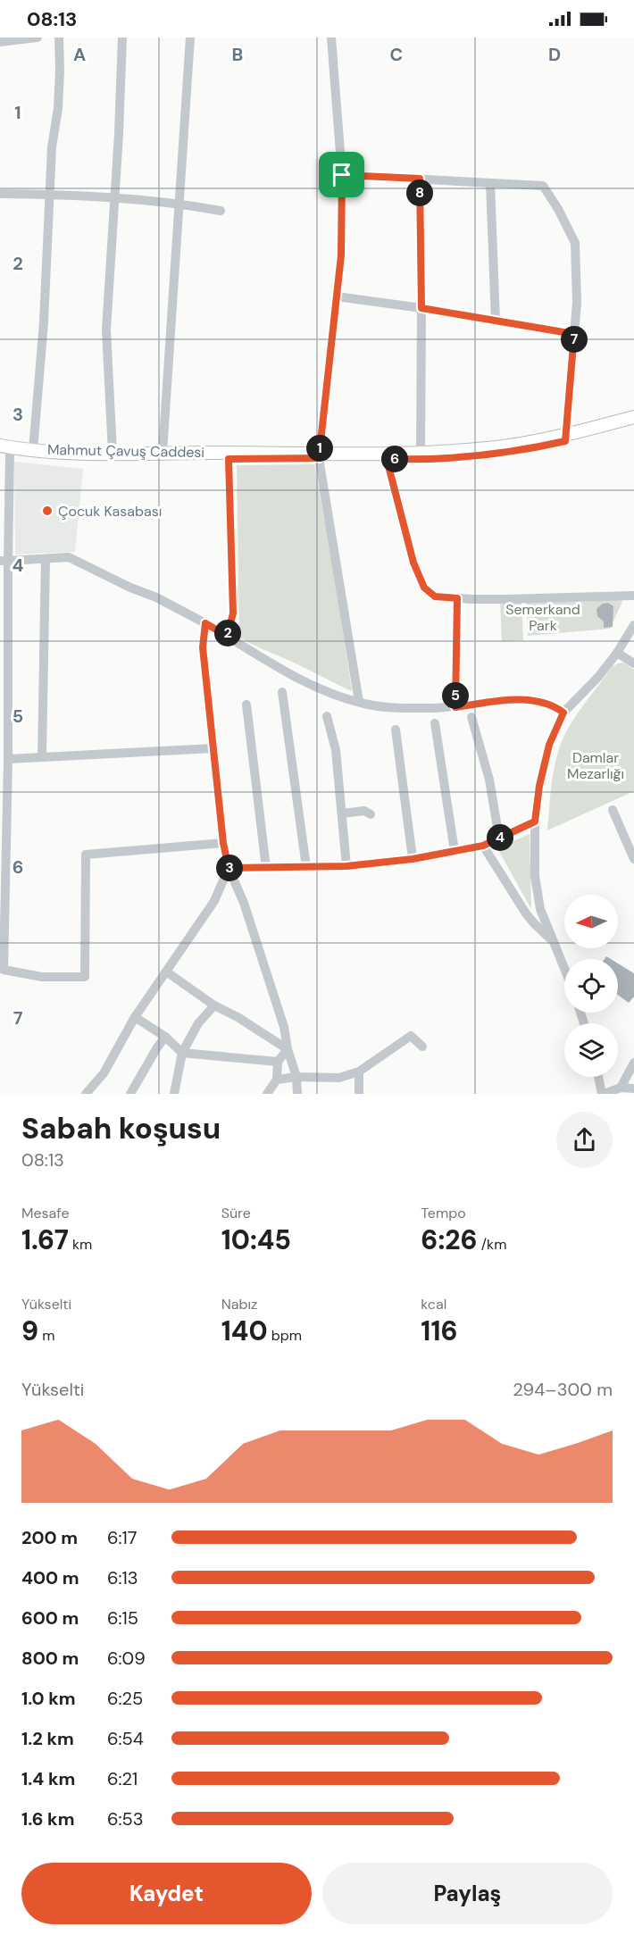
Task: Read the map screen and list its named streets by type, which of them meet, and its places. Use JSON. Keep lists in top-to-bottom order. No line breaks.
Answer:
{"streets":{"main road":["Mahmut Çavuş Caddesi"]},"parks":["Semerkand Park","Damlar Mezarlığı"],"places":["Çocuk Kasabası"],"north":"left","page":{"status":"08:13","pins":["8","7","1","6","2","5","4","3"],"heading":["Sabah koşusu","08:13"],"stats":[["Mesafe","1.67 km"],["Süre","10:45"],["Tempo","6:26 /km"],["Yükselti","9 m"],["Nabız","140 bpm"],["kcal","116"]],"chart":["Yükselti","294–300 m"],"list":[{"name":"200 m","note":"6:17"},{"name":"400 m","note":"6:13"},{"name":"600 m","note":"6:15"},{"name":"800 m","note":"6:09"},{"name":"1.0 km","note":"6:25"},{"name":"1.2 km","note":"6:54"},{"name":"1.4 km","note":"6:21"},{"name":"1.6 km","note":"6:53"}],"buttons":["Kaydet","Paylaş"]},"grid":{"columns":["A","B","C","D"],"rows":["1","2","3","4","5","6","7"]}}
